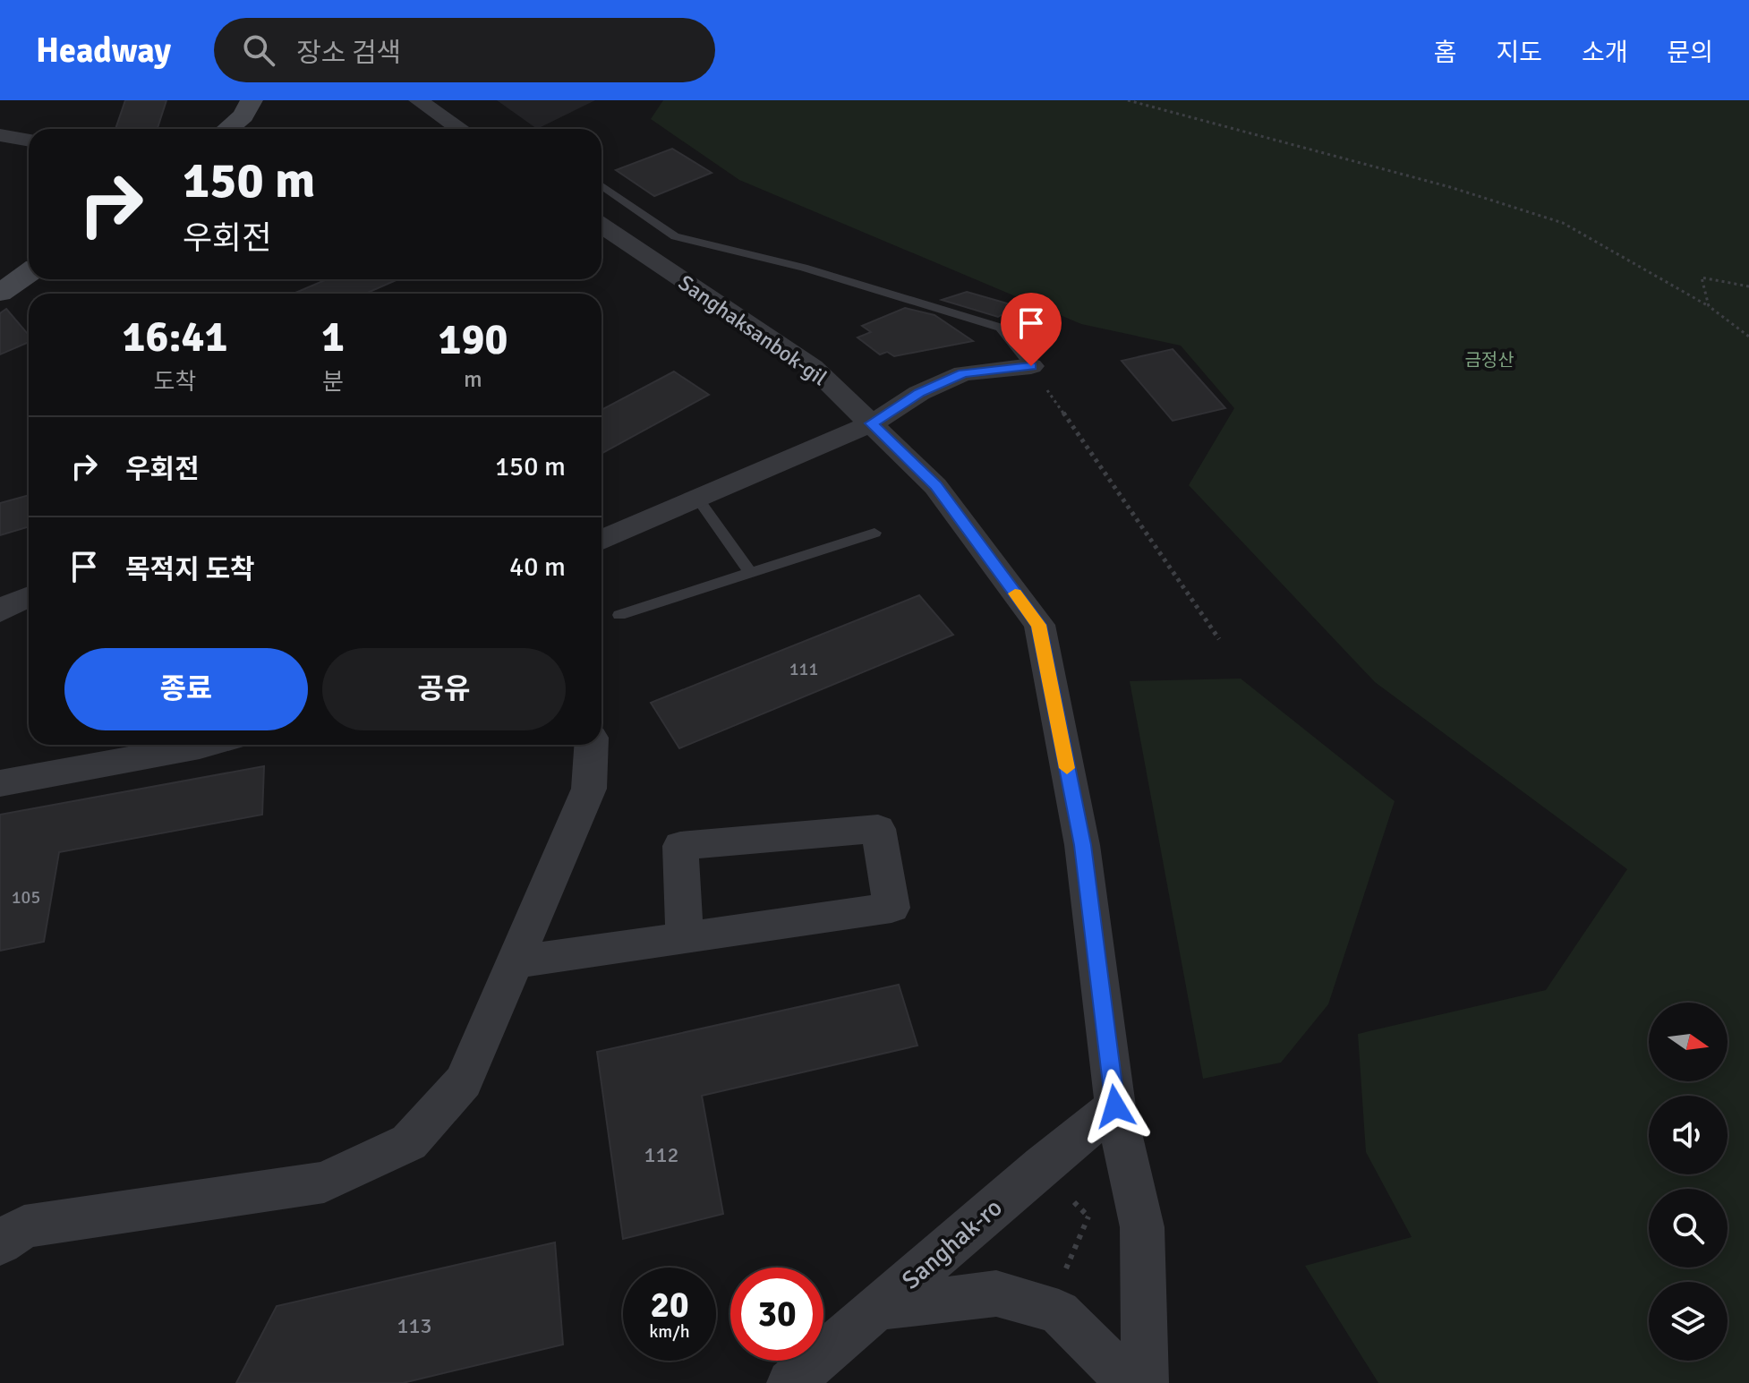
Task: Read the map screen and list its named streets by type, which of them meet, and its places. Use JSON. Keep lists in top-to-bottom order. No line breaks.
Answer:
{"streets":{"street":["Sanghaksanbok-gil","Sanghak-ro"]},"crossings":[["Sanghaksanbok-gil","Sanghak-ro"]],"parks":["금정산"],"house_numbers":["111","105","112","113"],"north":"right","page":{"header":"Headway","search":"장소 검색","nav":["홈","지도","소개","문의"],"turn":["150 m","우회전"],"eta":["16:41","도착","1","분","190","m"],"list":[{"name":"우회전","value":"150 m"},{"name":"목적지 도착","value":"40 m"}],"buttons":["종료","공유"],"speed":"20 km/h","limit":"30"}}
